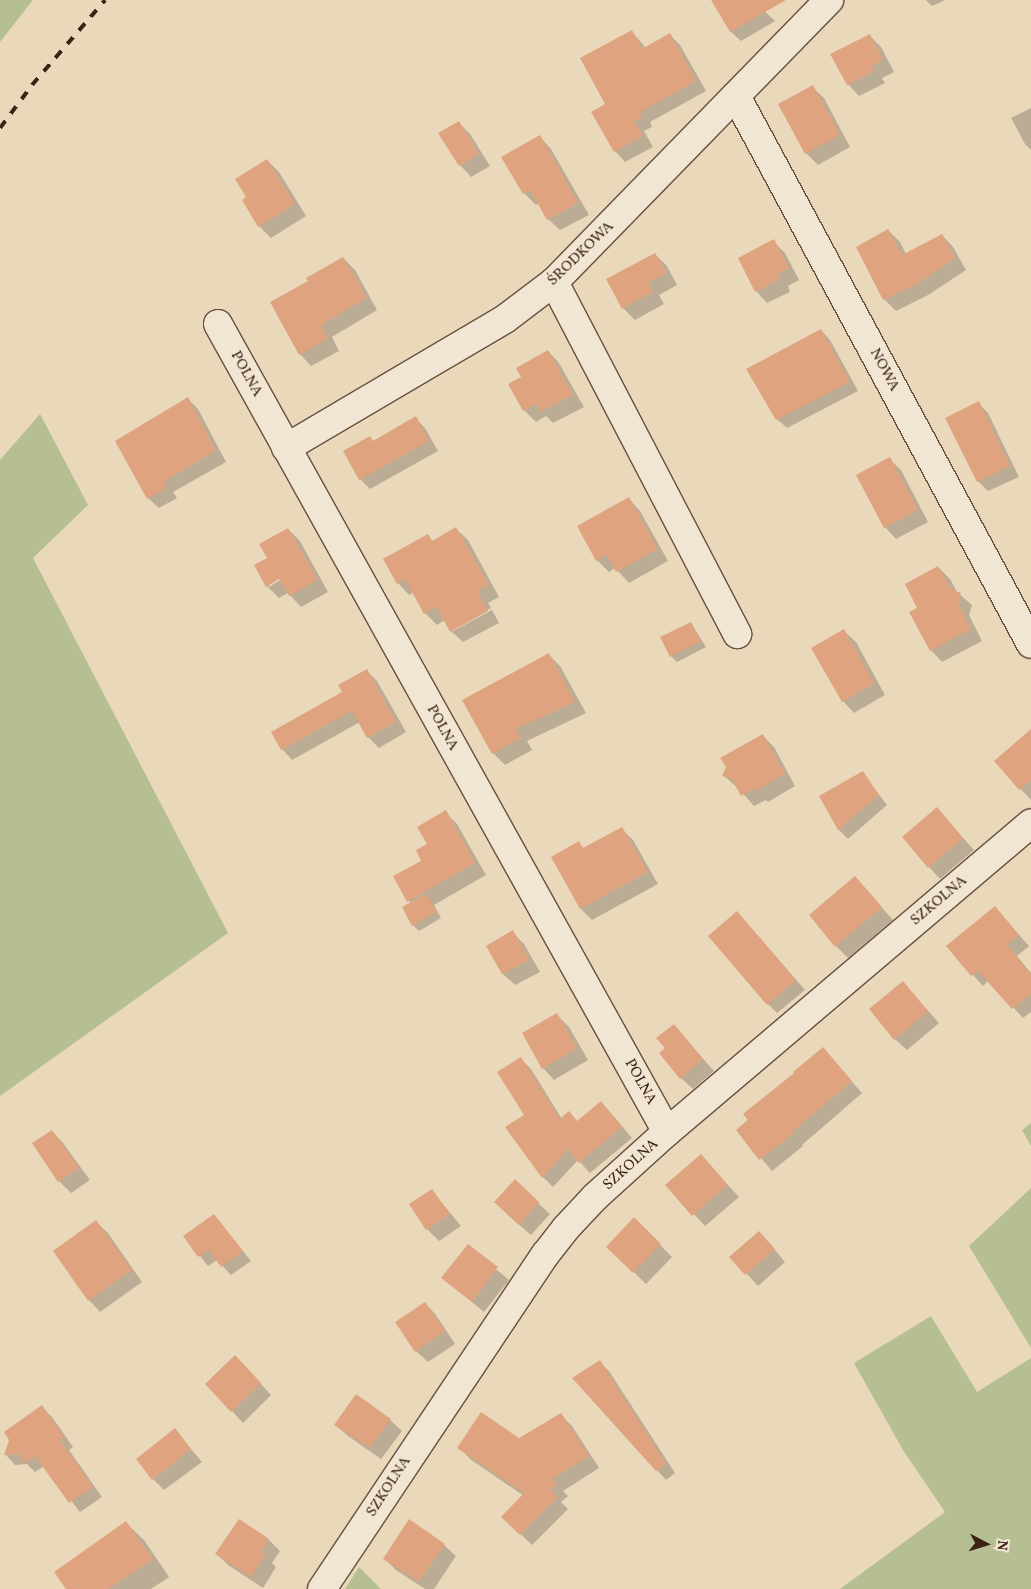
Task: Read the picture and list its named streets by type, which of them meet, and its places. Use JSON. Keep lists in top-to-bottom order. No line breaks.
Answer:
{"streets":{"street":["ŚRODKOWA","NOWA","POLNA","SZKOLNA"]},"crossings":[["ŚRODKOWA","NOWA"],["ŚRODKOWA","POLNA"],["POLNA","SZKOLNA"]],"north":"right"}
